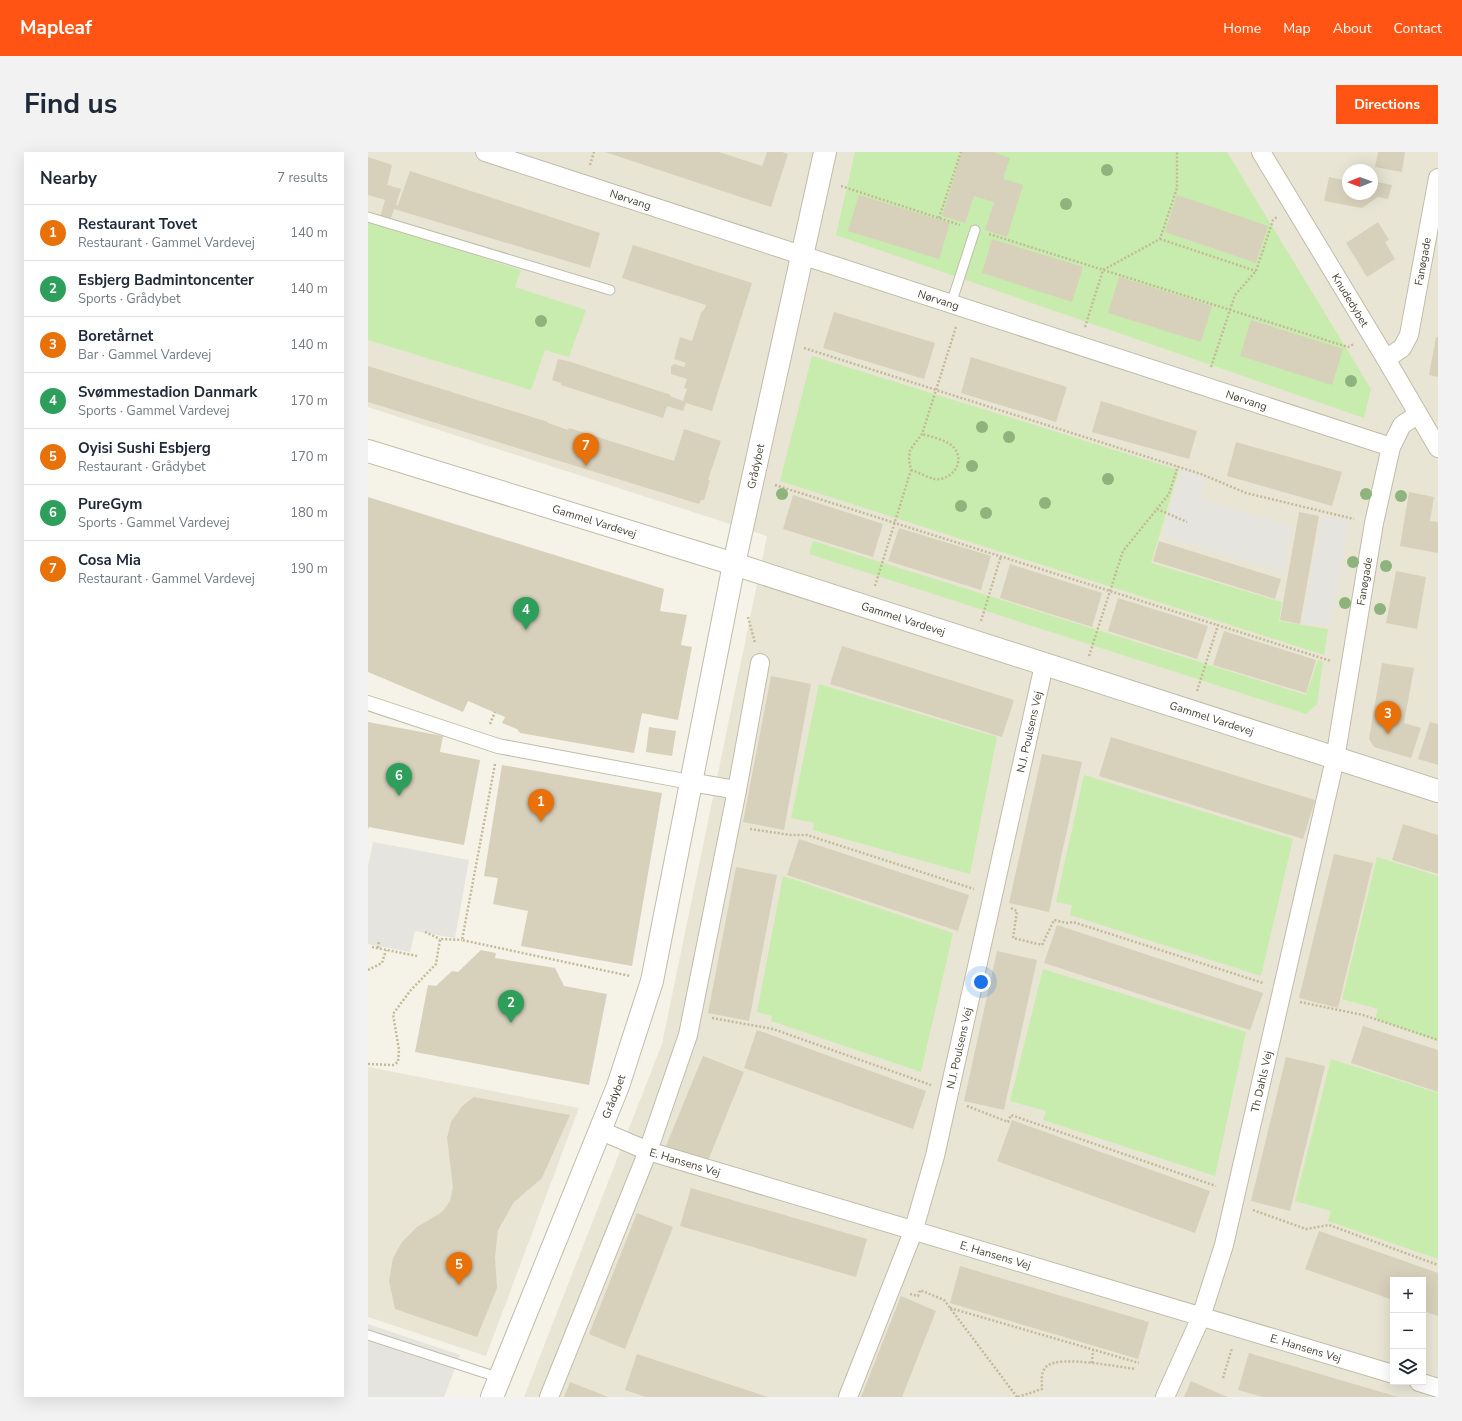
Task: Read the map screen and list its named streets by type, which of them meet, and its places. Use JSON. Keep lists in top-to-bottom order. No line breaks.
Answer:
{"streets":{"street":["Nørvang","Fanøgade","Knudedybet","Grådybet","Gammel Vardevej","N.J. Poulsens Vej","Th Dahls Vej","E. Hansens Vej"]},"crossings":[["Nørvang","Fanøgade"],["Nørvang","Grådybet"],["Fanøgade","Knudedybet"],["Fanøgade","Gammel Vardevej"],["Fanøgade","Th Dahls Vej"],["Grådybet","Gammel Vardevej"],["Grådybet","E. Hansens Vej"],["Gammel Vardevej","N.J. Poulsens Vej"],["Gammel Vardevej","Th Dahls Vej"],["N.J. Poulsens Vej","E. Hansens Vej"],["Th Dahls Vej","E. Hansens Vej"]],"north":"left","page":{"header":"Mapleaf","nav":["Home","Map","About","Contact"],"title":"Find us","buttons":"Directions","heading":["Nearby","7 results"],"list":[{"mark":"1","name":"Restaurant Tovet","note":"Restaurant · Gammel Vardevej","value":"140 m"},{"mark":"2","name":"Esbjerg Badmintoncenter","note":"Sports · Grådybet","value":"140 m"},{"mark":"3","name":"Boretårnet","note":"Bar · Gammel Vardevej","value":"140 m"},{"mark":"4","name":"Svømmestadion Danmark","note":"Sports · Gammel Vardevej","value":"170 m"},{"mark":"5","name":"Oyisi Sushi Esbjerg","note":"Restaurant · Grådybet","value":"170 m"},{"mark":"6","name":"PureGym","note":"Sports · Gammel Vardevej","value":"180 m"},{"mark":"7","name":"Cosa Mia","note":"Restaurant · Gammel Vardevej","value":"190 m"}],"pins":["7","4","3","6","1","2","5"],"map_buttons":["+","−"]}}
